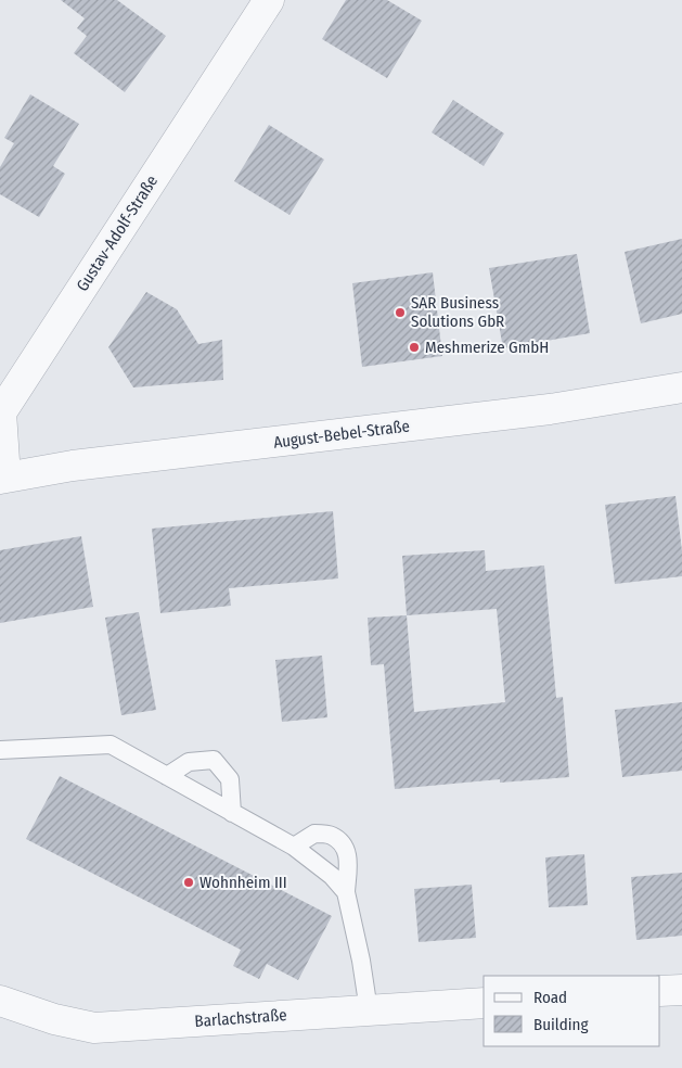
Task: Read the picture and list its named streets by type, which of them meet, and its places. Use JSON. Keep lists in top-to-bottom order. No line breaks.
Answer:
{"streets":{"street":["Gustav-Adolf-Straße","August-Bebel-Straße","Barlachstraße"]},"crossings":[["Gustav-Adolf-Straße","August-Bebel-Straße"]],"places":["SAR Business Solutions GbR","Meshmerize GmbH","Wohnheim III"],"legend":["Road","Building"]}
